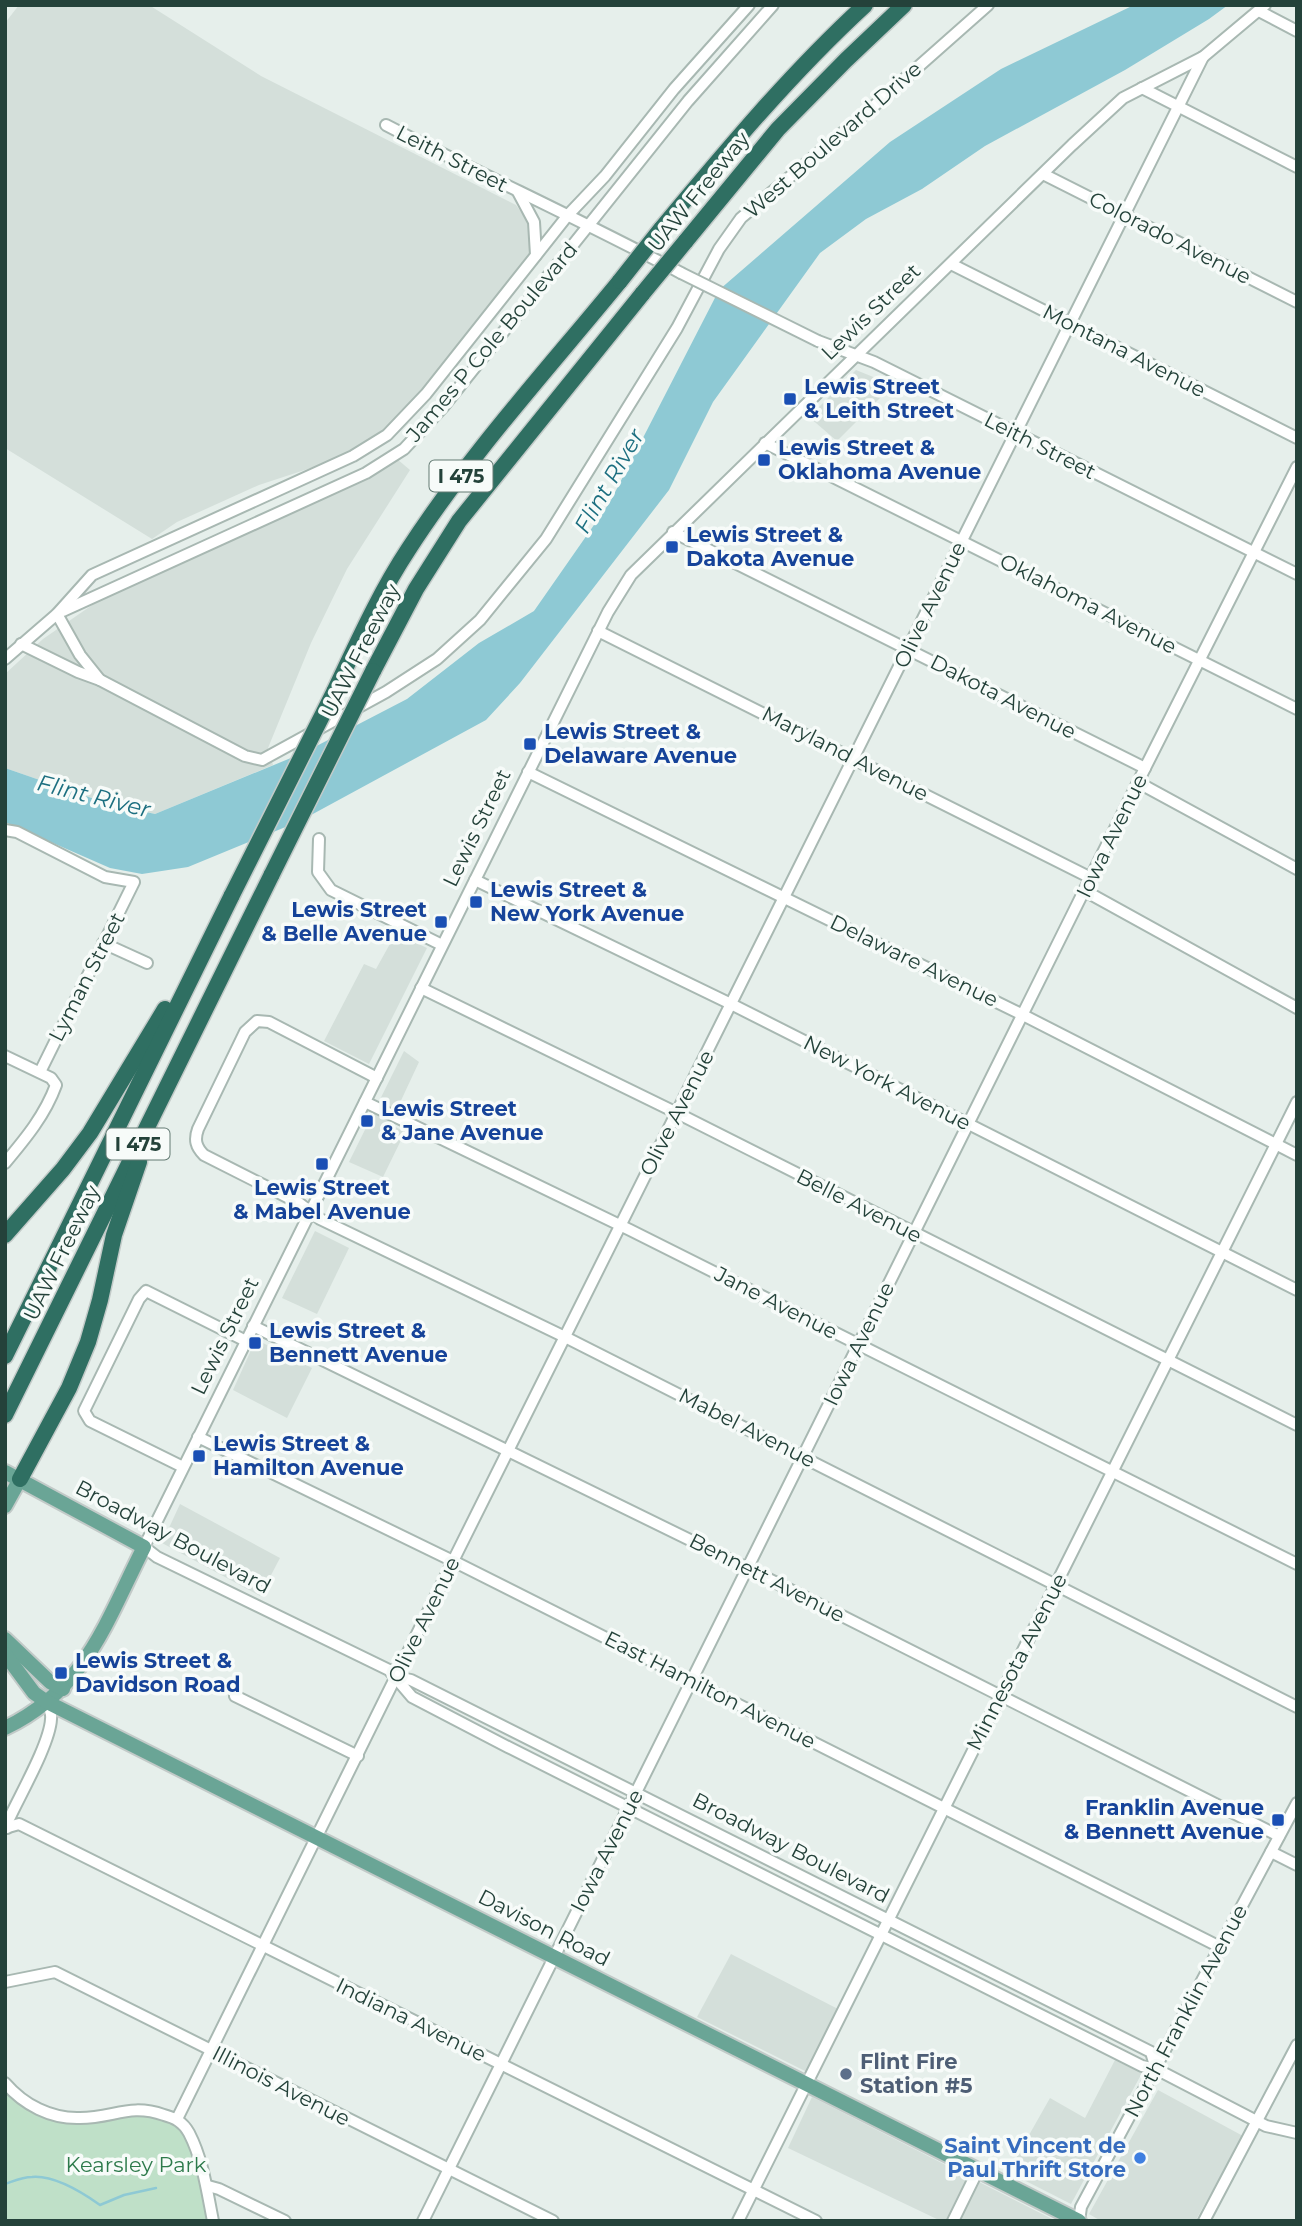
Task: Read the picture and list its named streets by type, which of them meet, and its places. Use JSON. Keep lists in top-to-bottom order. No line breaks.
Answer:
{"streets":{"highway":["UAW Freeway","I 475"],"main road":["Lewis Street","Broadway Boulevard","Davison Road"],"street":["West Boulevard Drive","Leith Street","Colorado Avenue","James P Cole Boulevard","Montana Avenue","Oklahoma Avenue","Olive Avenue","Dakota Avenue","Maryland Avenue","Iowa Avenue","Delaware Avenue","Lyman Street","New York Avenue","Belle Avenue","Jane Avenue","Mabel Avenue","Bennett Avenue","Minnesota Avenue","East Hamilton Avenue","North Franklin Avenue","Indiana Avenue","Illinois Avenue"]},"crossings":[["Leith Street","Lewis Street"],["Leith Street","James P Cole Boulevard"],["Leith Street","Olive Avenue"],["Leith Street","Iowa Avenue"],["Colorado Avenue","Lewis Street"],["Colorado Avenue","Olive Avenue"],["Lewis Street","Montana Avenue"],["Lewis Street","Oklahoma Avenue"],["Lewis Street","Olive Avenue"],["Lewis Street","Dakota Avenue"],["Lewis Street","Maryland Avenue"],["Lewis Street","Delaware Avenue"],["Lewis Street","New York Avenue"],["Lewis Street","Belle Avenue"],["Lewis Street","Jane Avenue"],["Lewis Street","Mabel Avenue"],["Lewis Street","Broadway Boulevard"],["Lewis Street","Bennett Avenue"],["Lewis Street","East Hamilton Avenue"],["Lewis Street","Davison Road"],["Montana Avenue","Olive Avenue"],["Oklahoma Avenue","Olive Avenue"],["Oklahoma Avenue","Iowa Avenue"],["Olive Avenue","Dakota Avenue"],["Olive Avenue","Maryland Avenue"],["Olive Avenue","Delaware Avenue"],["Olive Avenue","New York Avenue"],["Olive Avenue","Belle Avenue"],["Olive Avenue","Jane Avenue"],["Olive Avenue","Mabel Avenue"],["Olive Avenue","Broadway Boulevard"],["Olive Avenue","Bennett Avenue"],["Olive Avenue","East Hamilton Avenue"],["Olive Avenue","Davison Road"],["Olive Avenue","Indiana Avenue"],["Olive Avenue","Illinois Avenue"],["Dakota Avenue","Iowa Avenue"],["Maryland Avenue","Iowa Avenue"],["Iowa Avenue","Delaware Avenue"],["Iowa Avenue","New York Avenue"],["Iowa Avenue","Belle Avenue"],["Iowa Avenue","Jane Avenue"],["Iowa Avenue","Mabel Avenue"],["Iowa Avenue","Broadway Boulevard"],["Iowa Avenue","Bennett Avenue"],["Iowa Avenue","East Hamilton Avenue"],["Iowa Avenue","Davison Road"],["Iowa Avenue","Indiana Avenue"],["Iowa Avenue","Illinois Avenue"],["Delaware Avenue","Minnesota Avenue"],["New York Avenue","Minnesota Avenue"],["Belle Avenue","Minnesota Avenue"],["Jane Avenue","Minnesota Avenue"],["Mabel Avenue","Minnesota Avenue"],["Broadway Boulevard","Minnesota Avenue"],["Broadway Boulevard","North Franklin Avenue"],["Bennett Avenue","Minnesota Avenue"],["Bennett Avenue","North Franklin Avenue"],["Minnesota Avenue","East Hamilton Avenue"],["Minnesota Avenue","Davison Road"],["Minnesota Avenue","Indiana Avenue"],["East Hamilton Avenue","North Franklin Avenue"],["Davison Road","North Franklin Avenue"]],"water":["Flint River"],"parks":["Kearsley Park"],"places":{"transit":["Lewis Street & Leith Street","Lewis Street & Oklahoma Avenue","Lewis Street & Dakota Avenue","Lewis Street & Delaware Avenue","Lewis Street & New York Avenue","Lewis Street & Belle Avenue","Lewis Street & Jane Avenue","Lewis Street & Mabel Avenue","Lewis Street & Bennett Avenue","Lewis Street & Hamilton Avenue","Lewis Street & Davidson Road","Franklin Avenue & Bennett Avenue"],"other":["Flint Fire Station #5","Saint Vincent de Paul Thrift Store"]}}
